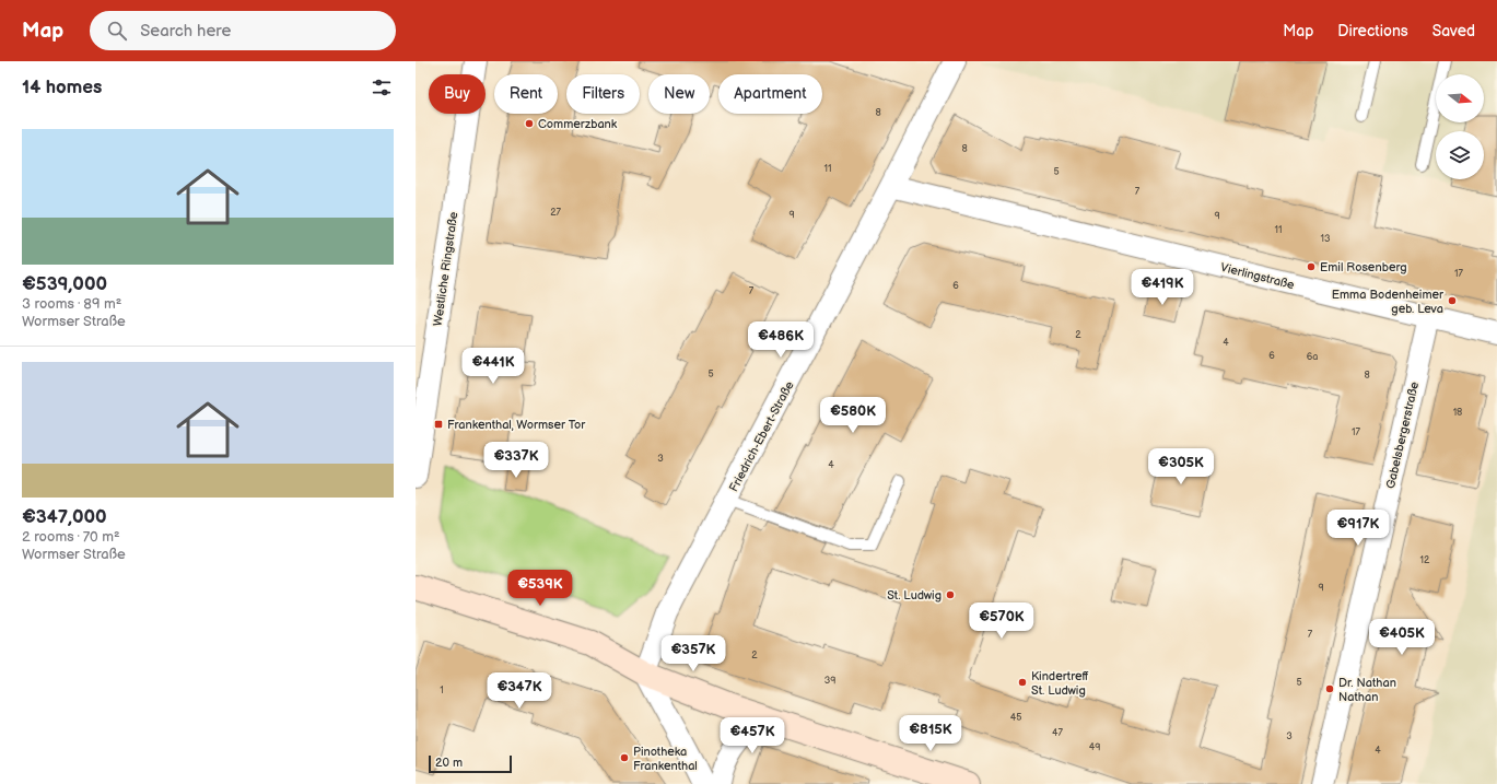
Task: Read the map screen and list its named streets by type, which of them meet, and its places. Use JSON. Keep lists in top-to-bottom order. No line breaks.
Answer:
{"streets":{"street":["Westliche Ringstraße","Vierlingstraße","Gabelsbergerstraße","Friedrich-Ebert-Straße"]},"crossings":[["Vierlingstraße","Gabelsbergerstraße"],["Vierlingstraße","Friedrich-Ebert-Straße"]],"places":{"other":["Commerzbank","Emil Rosenberg","Emma Bodenheimer geb. Leva","St. Ludwig","Kindertreff St. Ludwig","Dr. Nathan Nathan","Pinotheka Frankenthal"],"transit":["Frankenthal, Wormser Tor"]},"house_numbers":["8","8","11","5","7","27","9","9","11","13","17","6","7","2","4","6","6a","5","8","18","17","3","4","12","9","7","2","39","5","1","45","47","3","49","4"],"scale_bar":"20 m","north":"right","page":{"header":"Map","search":"Search here","nav":["Map","Directions","Saved"],"heading":"14 homes","chip":["Buy","Rent","Filters","New","Apartment"],"list":[{"name":"€539,000","note":"3 rooms · 89 m² · Wormser Straße"},{"name":"€347,000","note":"2 rooms · 70 m² · Wormser Straße"}],"price":["€419K","€486K","€441K","€580K","€337K","€305K","€917K","€539K","€570K","€405K","€357K","€347K","€815K","€457K"],"scale":"20 m"}}
